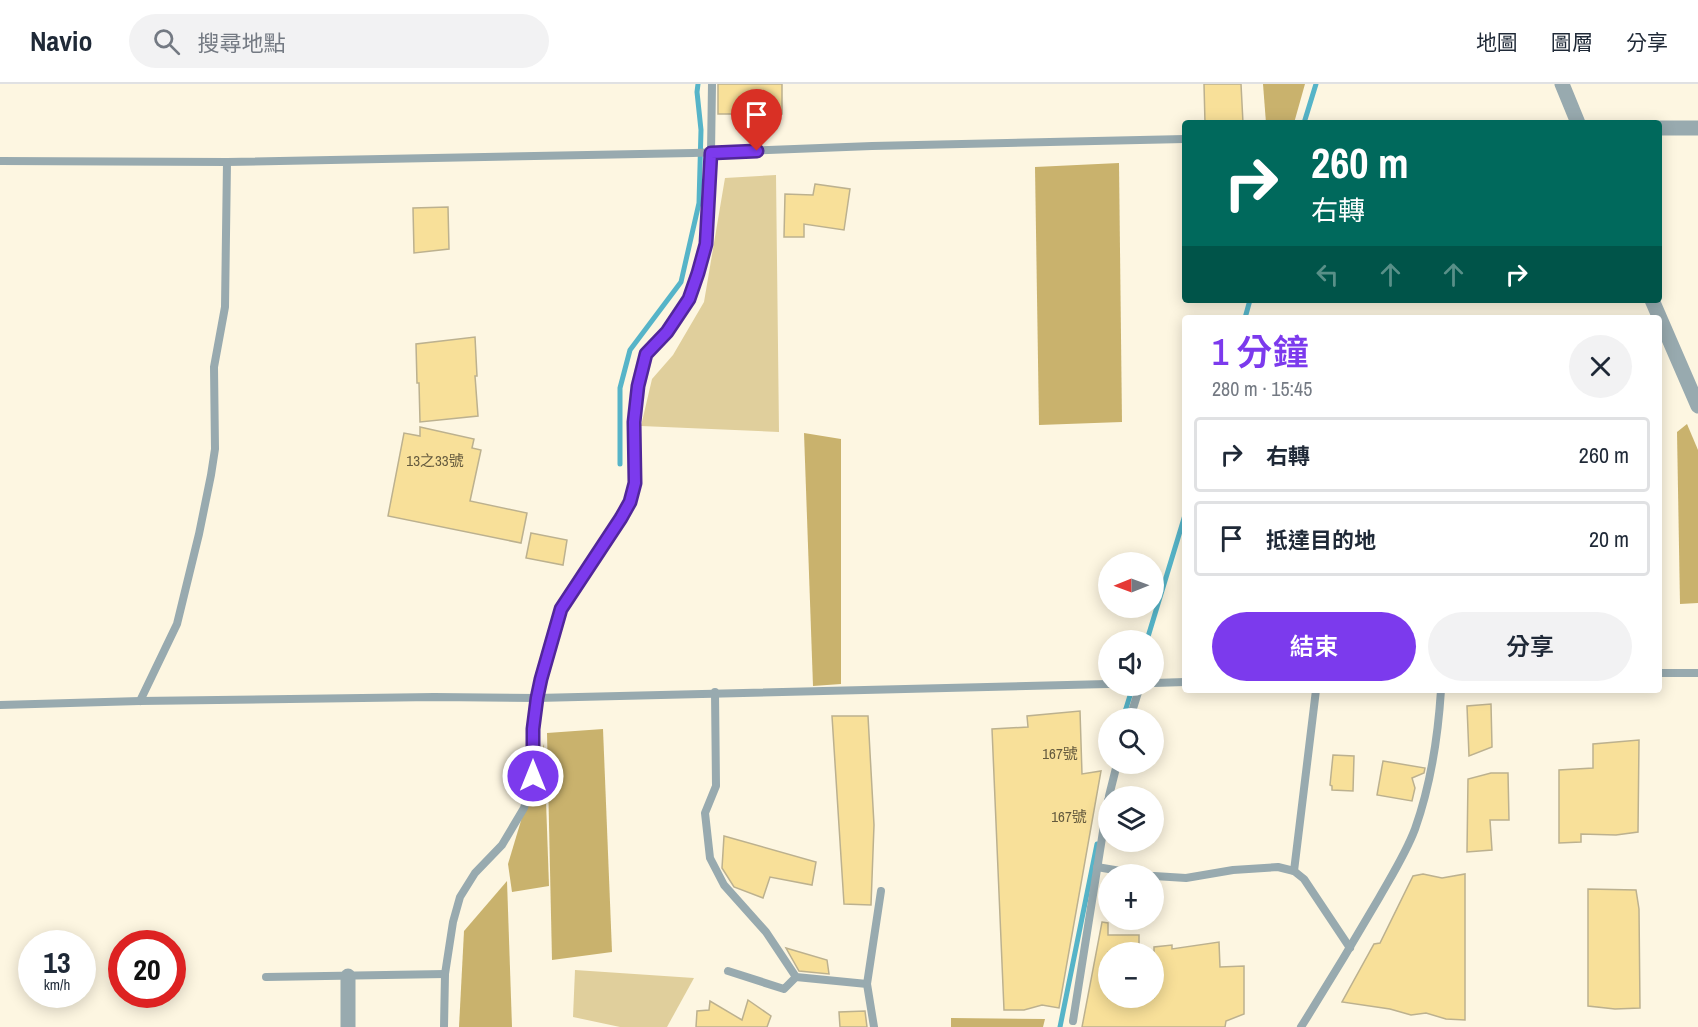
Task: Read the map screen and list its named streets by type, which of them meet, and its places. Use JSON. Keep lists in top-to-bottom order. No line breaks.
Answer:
{"house_numbers":["13之33號","167號","167號"],"north":"left","page":{"header":"Navio","search":"搜尋地點","nav":["地圖","圖層","分享"],"turn":["260 m","右轉"],"heading":["1 分鐘","280 m · 15:45"],"list":[{"name":"右轉","value":"260 m"},{"name":"抵達目的地","value":"20 m"}],"map_buttons":["+","−"],"buttons":["結束","分享"],"speed":"13 km/h","limit":"20"}}
